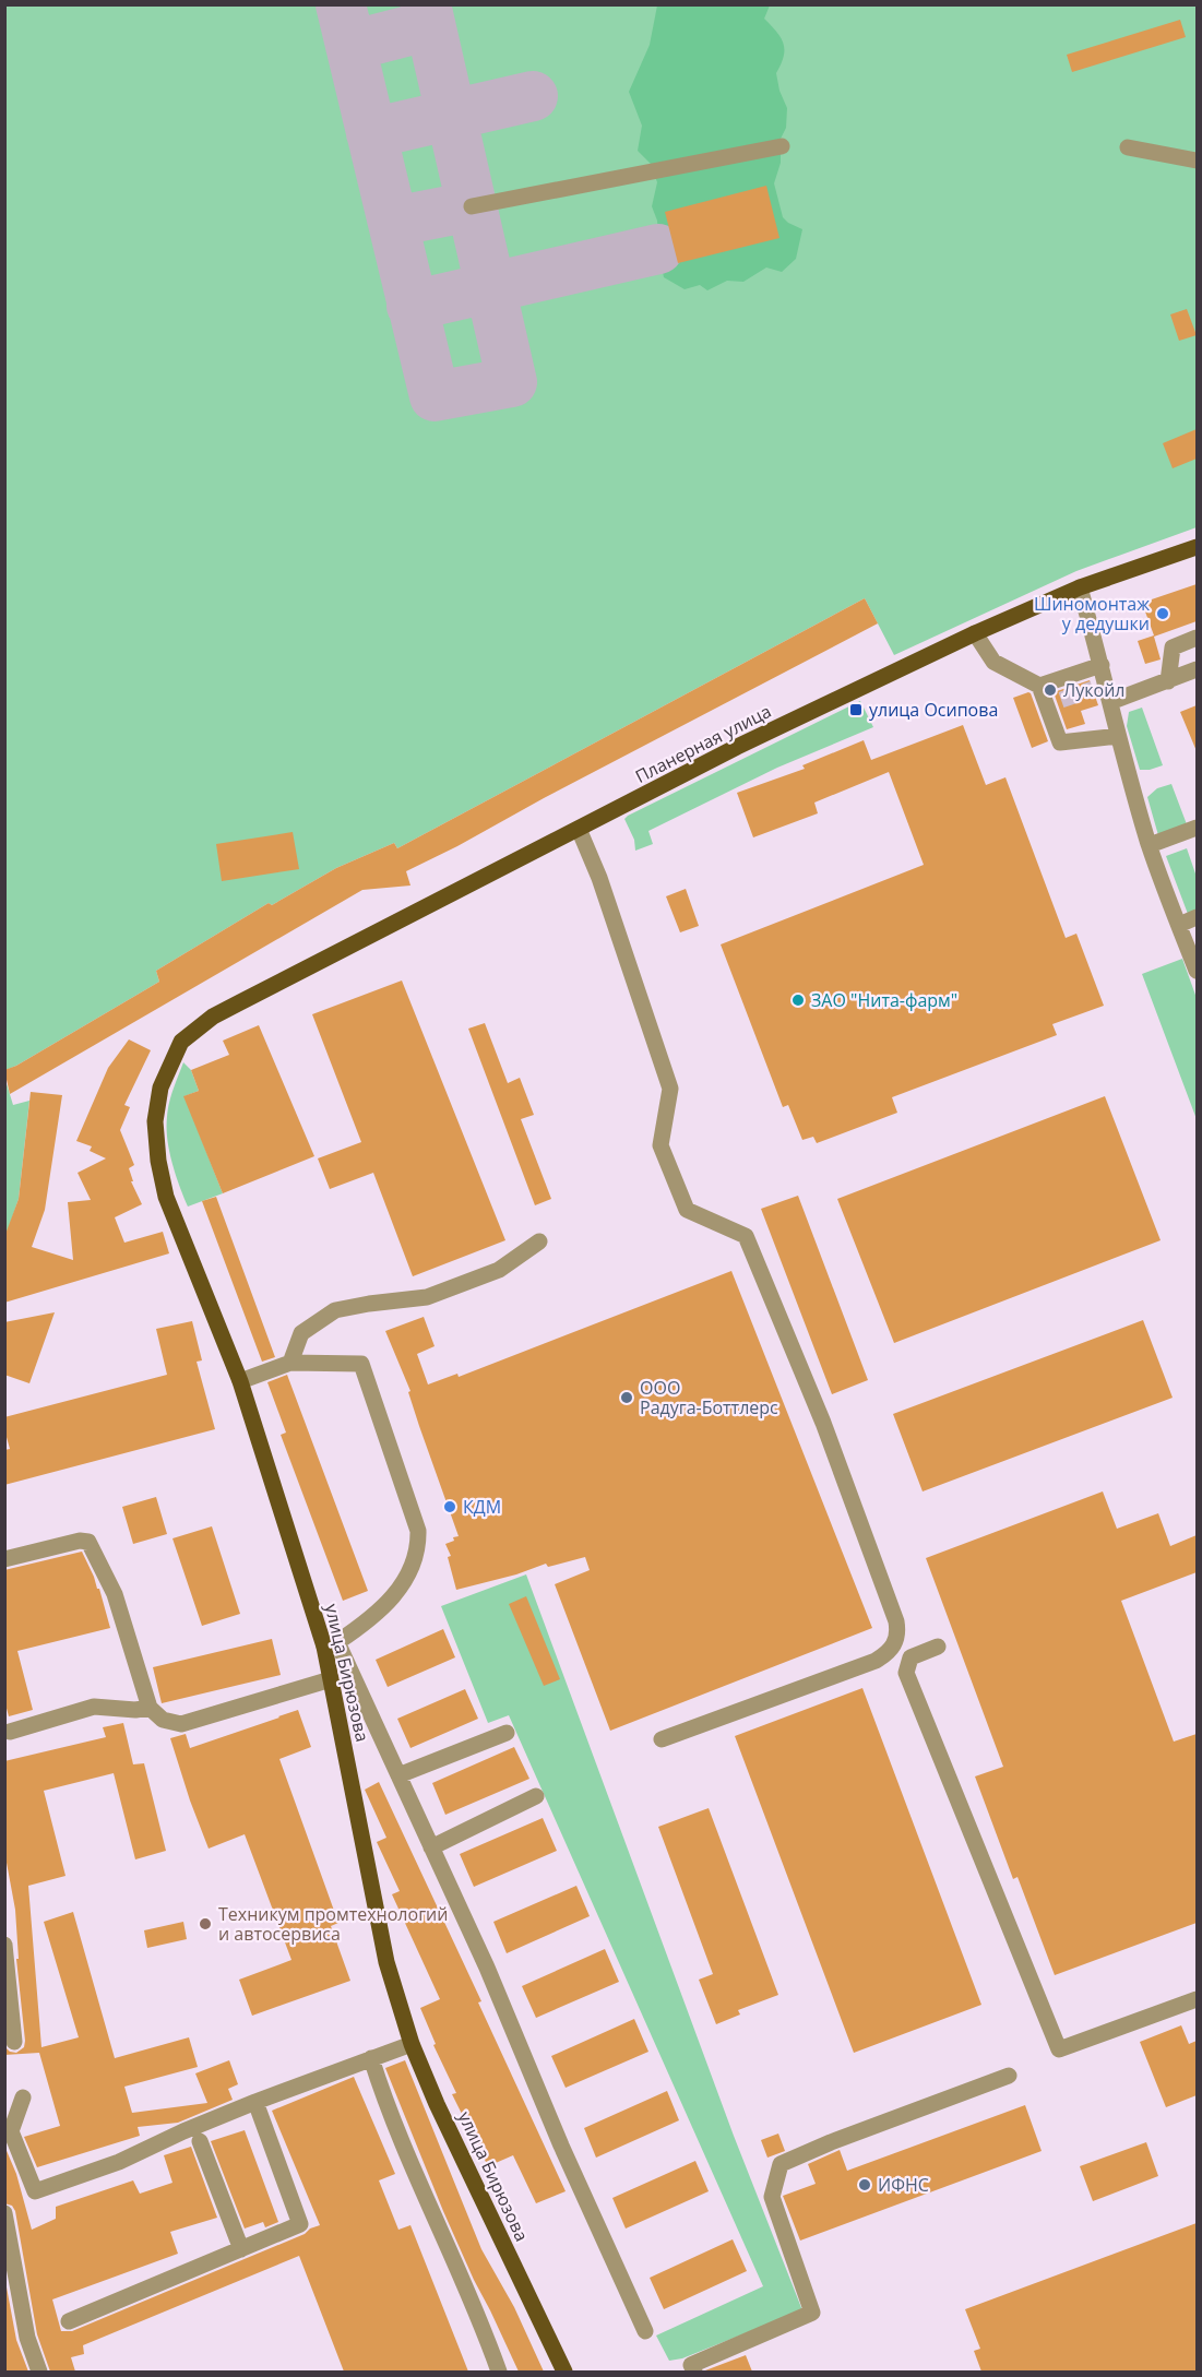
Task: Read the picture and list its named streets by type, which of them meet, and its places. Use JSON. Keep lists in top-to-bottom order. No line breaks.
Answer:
{"streets":{"main road":["Планерная улица","улица Бирюзова"]},"crossings":[["Планерная улица","улица Бирюзова"]],"places":{"other":["Шиномонтаж у дедушки","Лукойл","ЗАО \"Нита-фарм\"","ООО Радуга-Боттлерс","КДМ","Техникум промтехнологий и автосервиса","ИФНС"],"transit":["улица Осипова"]}}
